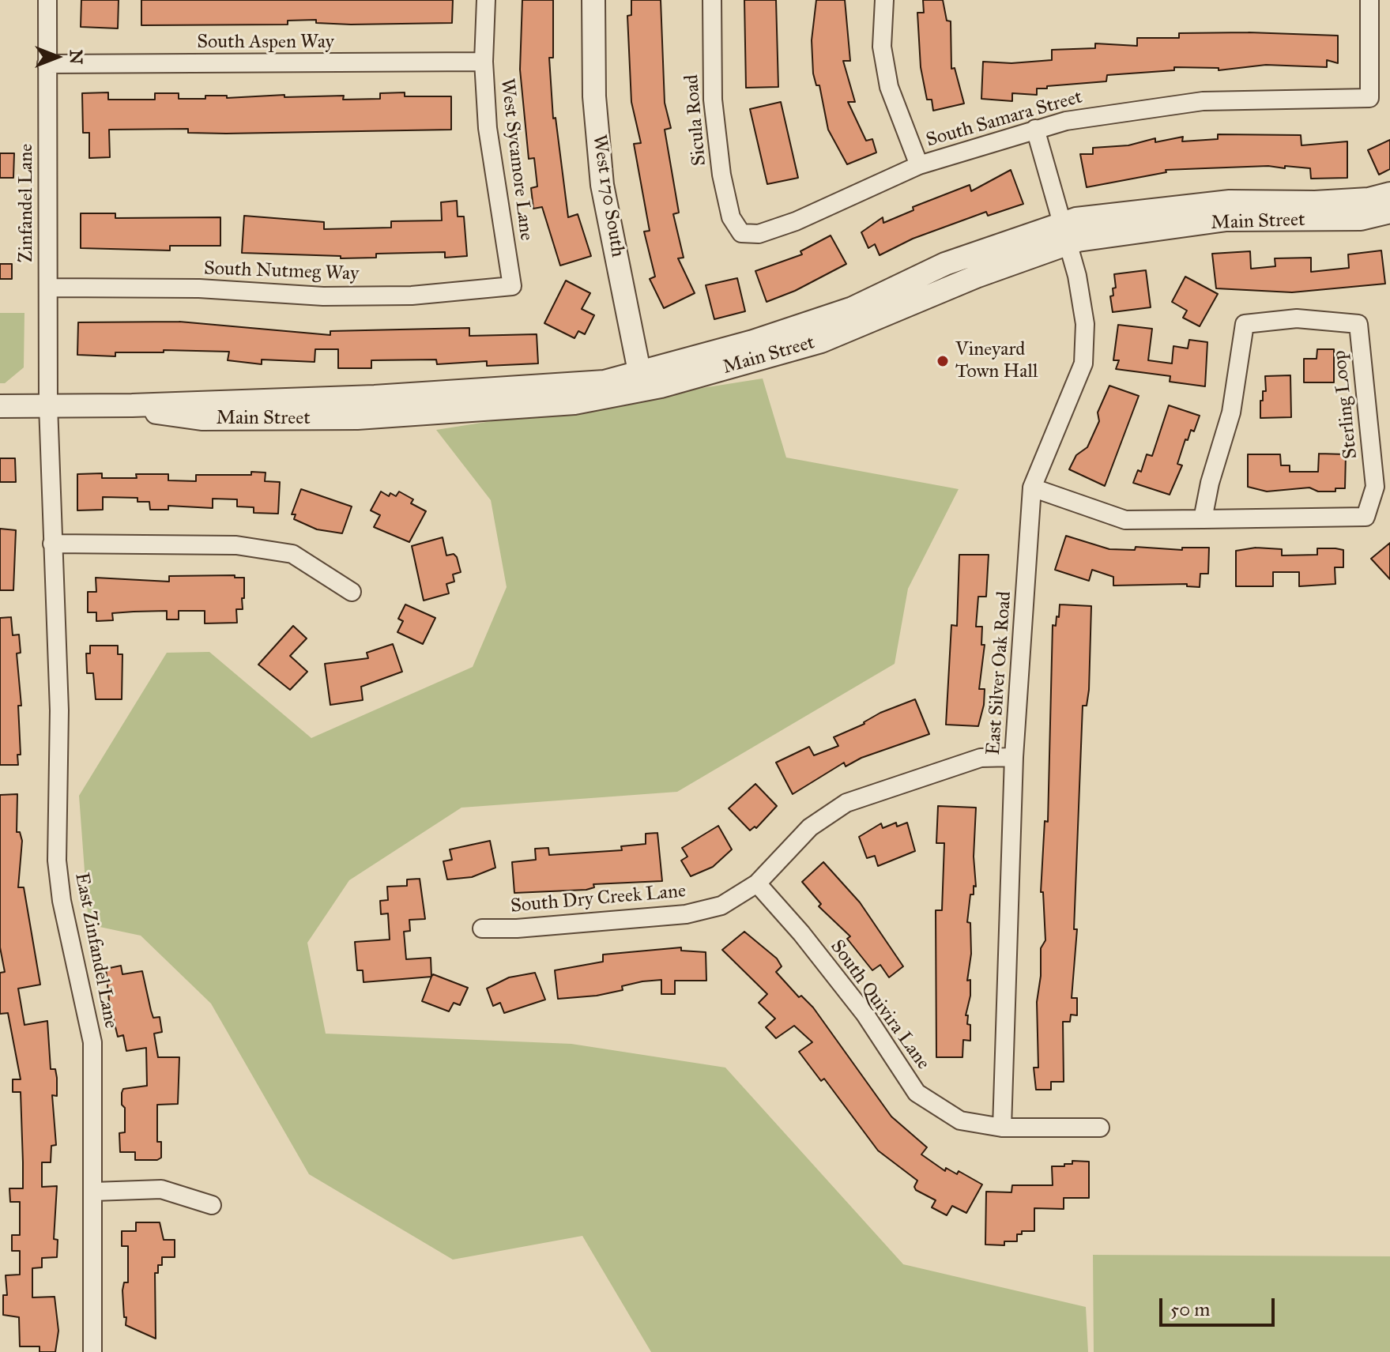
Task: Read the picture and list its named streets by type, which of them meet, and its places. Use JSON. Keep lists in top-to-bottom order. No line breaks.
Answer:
{"streets":{"street":["South Aspen Way","South Samara Street","Sicula Road","West Sycamore Lane","West 170 South","Zinfandel Lane","Main Street","South Nutmeg Way","Sterling Loop","East Silver Oak Road","South Dry Creek Lane","East Zinfandel Lane","South Quivira Lane"]},"crossings":[["South Aspen Way","West Sycamore Lane"],["South Aspen Way","Zinfandel Lane"],["South Samara Street","Sicula Road"],["South Samara Street","East Silver Oak Road"],["West Sycamore Lane","South Nutmeg Way"],["West 170 South","Main Street"],["Zinfandel Lane","Main Street"],["Zinfandel Lane","South Nutmeg Way"],["Zinfandel Lane","East Zinfandel Lane"],["Main Street","East Silver Oak Road"],["Main Street","East Zinfandel Lane"],["East Silver Oak Road","South Dry Creek Lane"],["East Silver Oak Road","South Quivira Lane"],["South Dry Creek Lane","South Quivira Lane"]],"places":["Vineyard Town Hall"],"scale_bar":"50 m","north":"right"}
